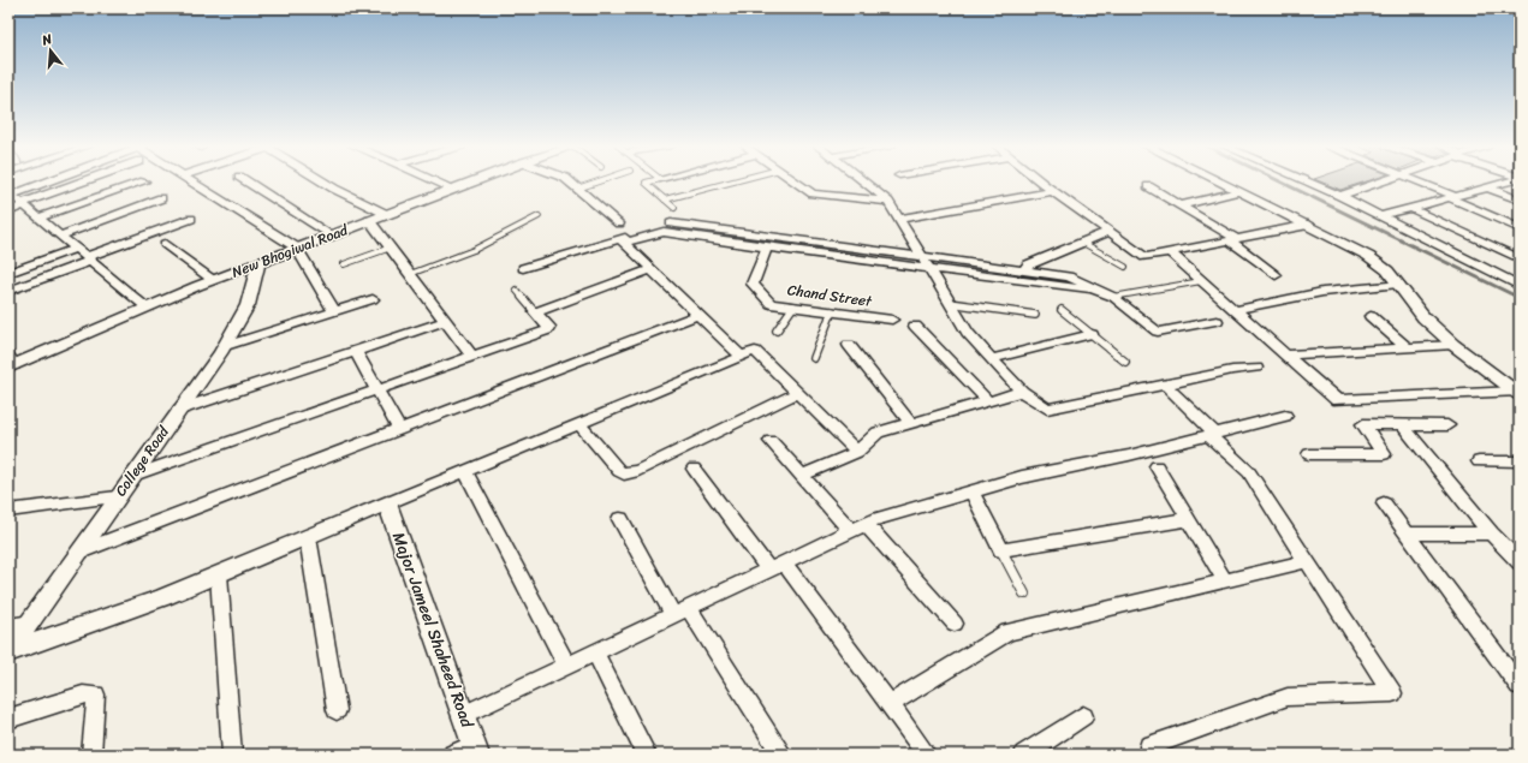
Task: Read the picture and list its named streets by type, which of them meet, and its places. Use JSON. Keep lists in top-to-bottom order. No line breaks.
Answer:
{"streets":{"street":["New Bhogiwal Road","Chand Street","College Road","Major Jameel Shaheed Road"]},"crossings":[["New Bhogiwal Road","College Road"]],"north":"top"}
